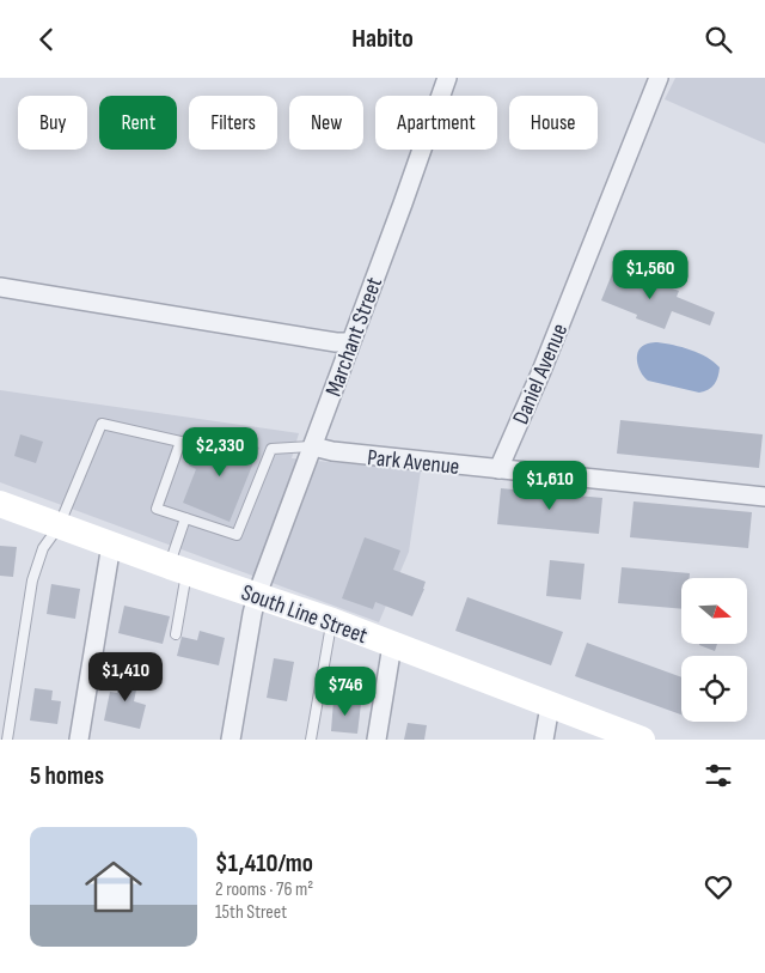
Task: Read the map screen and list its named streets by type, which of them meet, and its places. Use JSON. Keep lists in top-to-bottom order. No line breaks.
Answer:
{"streets":{"main road":["South Line Street"],"street":["Marchant Street","Daniel Avenue","Park Avenue"]},"crossings":[["Marchant Street","Park Avenue"],["Marchant Street","South Line Street"],["Daniel Avenue","Park Avenue"]],"north":"right","page":{"header":"Habito","chip":["Buy","Rent","Filters","New","Apartment","House"],"price":["$1,560","$2,330","$1,610","$1,410","$746"],"heading":"5 homes","list":[{"name":"$1,410/mo","note":"2 rooms · 76 m² · 15th Street"}]}}
